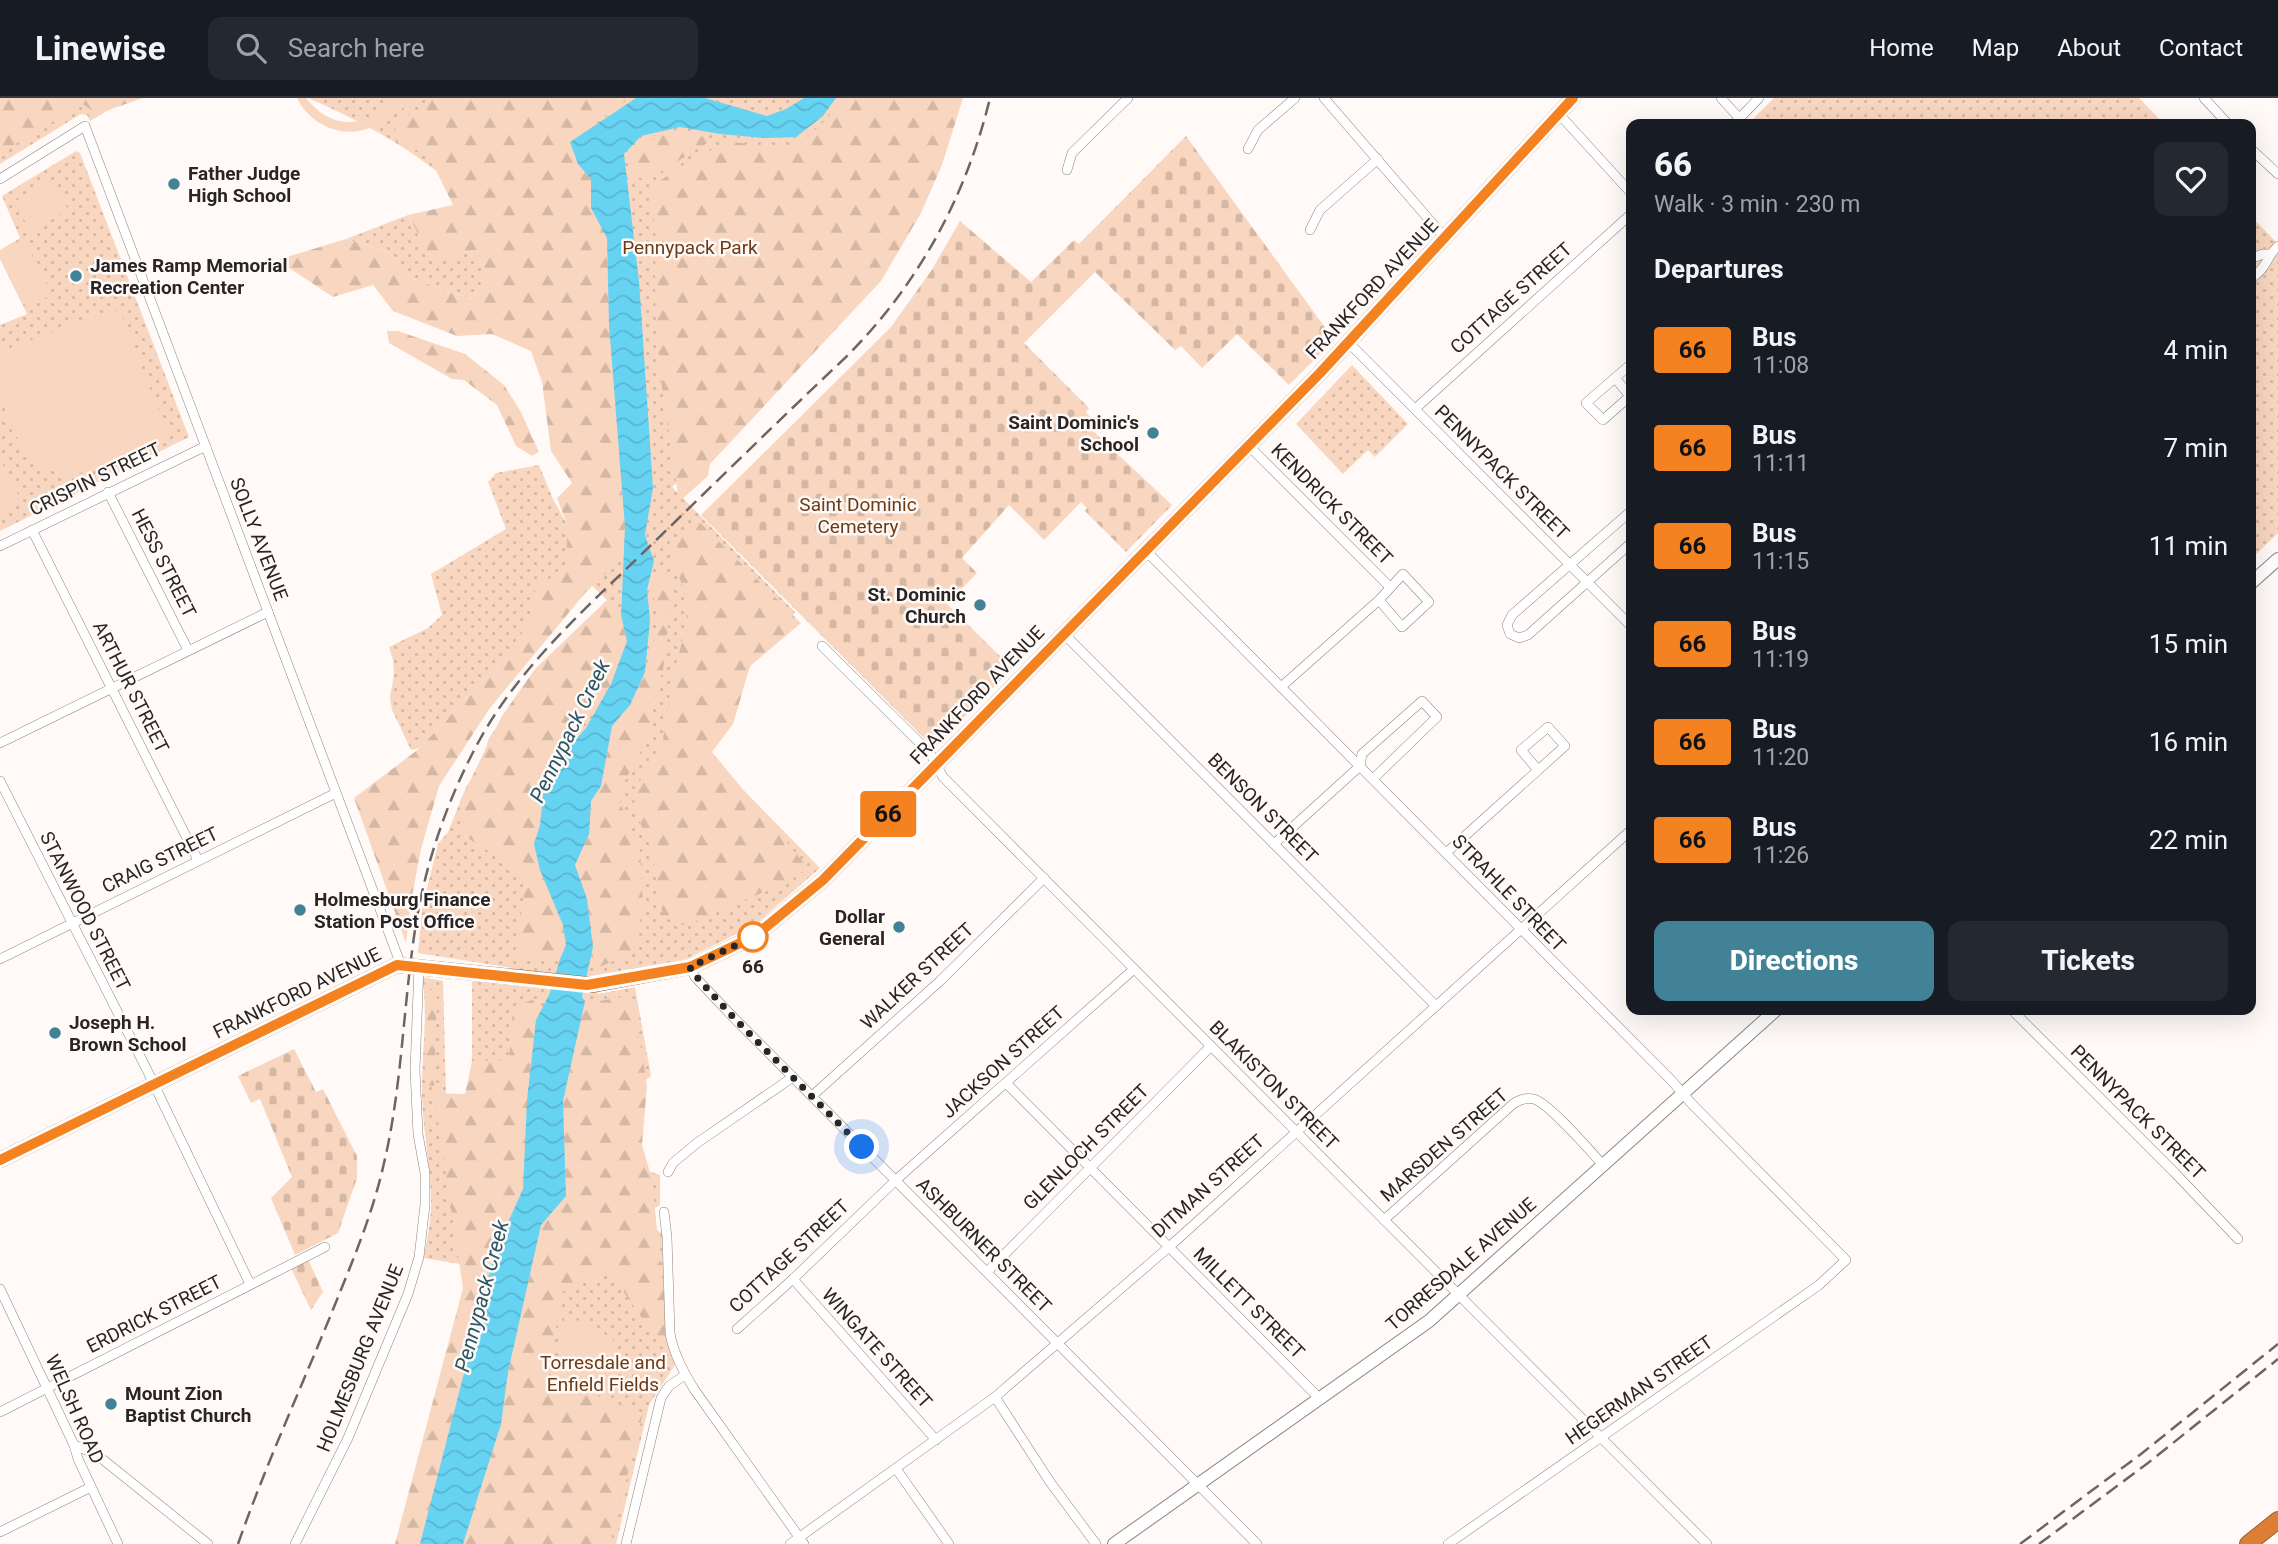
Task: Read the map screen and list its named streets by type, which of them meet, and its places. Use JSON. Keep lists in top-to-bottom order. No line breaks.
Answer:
{"streets":{"main road":["FRANKFORD AVENUE"],"street":["COTTAGE STREET","PENNYPACK STREET","CRISPIN STREET","KENDRICK STREET","SOLLY AVENUE","HESS STREET","ARTHUR STREET","BENSON STREET","CRAIG STREET","STRAHLE STREET","STANWOOD STREET","WALKER STREET","JACKSON STREET","BLAKISTON STREET","MARSDEN STREET","GLENLOCH STREET","DITMAN STREET","ASHBURNER STREET","TORRESDALE AVENUE","MILLETT STREET","ERDRICK STREET","WINGATE STREET","HOLMESBURG AVENUE","HEGERMAN STREET","WELSH ROAD"]},"crossings":[["FRANKFORD AVENUE","PENNYPACK STREET"],["FRANKFORD AVENUE","KENDRICK STREET"],["FRANKFORD AVENUE","SOLLY AVENUE"],["FRANKFORD AVENUE","BENSON STREET"],["FRANKFORD AVENUE","STRAHLE STREET"],["FRANKFORD AVENUE","STANWOOD STREET"],["FRANKFORD AVENUE","BLAKISTON STREET"],["FRANKFORD AVENUE","ASHBURNER STREET"],["FRANKFORD AVENUE","HOLMESBURG AVENUE"],["COTTAGE STREET","PENNYPACK STREET"],["COTTAGE STREET","JACKSON STREET"],["COTTAGE STREET","ASHBURNER STREET"],["COTTAGE STREET","WINGATE STREET"],["CRISPIN STREET","SOLLY AVENUE"],["CRISPIN STREET","HESS STREET"],["CRISPIN STREET","ARTHUR STREET"],["SOLLY AVENUE","CRAIG STREET"],["ARTHUR STREET","CRAIG STREET"],["BENSON STREET","DITMAN STREET"],["CRAIG STREET","STANWOOD STREET"],["STRAHLE STREET","DITMAN STREET"],["STRAHLE STREET","TORRESDALE AVENUE"],["STRAHLE STREET","HEGERMAN STREET"],["STANWOOD STREET","ERDRICK STREET"],["WALKER STREET","BLAKISTON STREET"],["WALKER STREET","ASHBURNER STREET"],["JACKSON STREET","BLAKISTON STREET"],["JACKSON STREET","ASHBURNER STREET"],["JACKSON STREET","MILLETT STREET"],["BLAKISTON STREET","MARSDEN STREET"],["BLAKISTON STREET","GLENLOCH STREET"],["BLAKISTON STREET","DITMAN STREET"],["BLAKISTON STREET","TORRESDALE AVENUE"],["BLAKISTON STREET","HEGERMAN STREET"],["MARSDEN STREET","TORRESDALE AVENUE"],["GLENLOCH STREET","ASHBURNER STREET"],["GLENLOCH STREET","MILLETT STREET"],["DITMAN STREET","ASHBURNER STREET"],["DITMAN STREET","MILLETT STREET"],["DITMAN STREET","WINGATE STREET"],["ASHBURNER STREET","TORRESDALE AVENUE"],["TORRESDALE AVENUE","MILLETT STREET"],["ERDRICK STREET","WELSH ROAD"]],"water":["Pennypack Creek"],"parks":["Pennypack Park","Saint Dominic Cemetery","Torresdale and Enfield Fields"],"places":["Father Judge High School","James Ramp Memorial Recreation Center","Saint Dominic's School","St. Dominic Church","Holmesburg Finance Station Post Office","Dollar General","66","Joseph H. Brown School","Mount Zion Baptist Church"],"lines":["bus line 66"],"page":{"header":"Linewise","search":"Search here","nav":["Home","Map","About","Contact"],"on_map":"66","heading":[["66","Walk · 3 min · 230 m"],"Departures"],"list":[{"mark":"66","name":"Bus","note":"11:08","value":"4 min"},{"mark":"66","name":"Bus","note":"11:11","value":"7 min"},{"mark":"66","name":"Bus","note":"11:15","value":"11 min"},{"mark":"66","name":"Bus","note":"11:19","value":"15 min"},{"mark":"66","name":"Bus","note":"11:20","value":"16 min"},{"mark":"66","name":"Bus","note":"11:26","value":"22 min"}],"buttons":["Directions","Tickets"]}}
